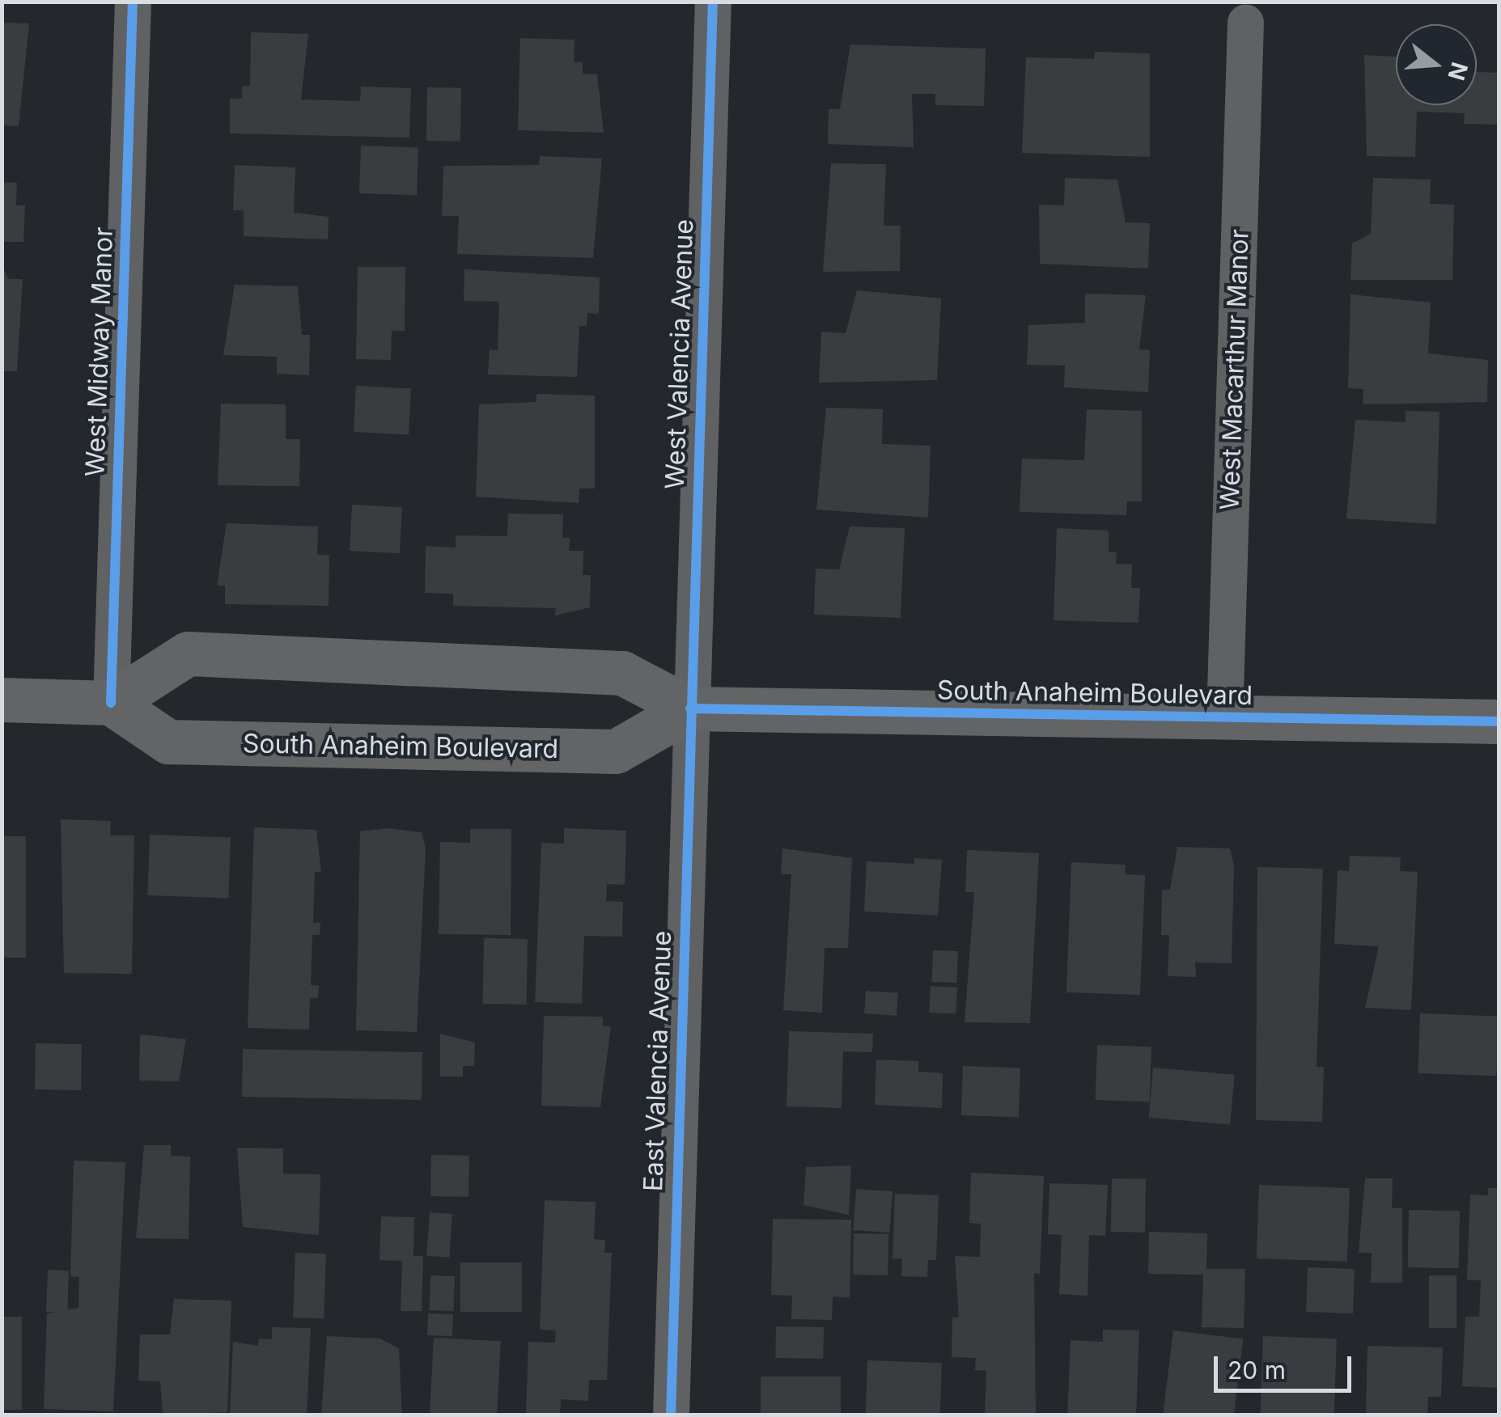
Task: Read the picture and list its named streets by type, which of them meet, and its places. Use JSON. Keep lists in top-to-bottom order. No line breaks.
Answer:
{"streets":{"main road":["South Anaheim Boulevard"],"street":["West Midway Manor","West Valencia Avenue","West Macarthur Manor","East Valencia Avenue"]},"crossings":[["West Midway Manor","South Anaheim Boulevard"],["West Valencia Avenue","South Anaheim Boulevard"],["West Valencia Avenue","East Valencia Avenue"],["West Macarthur Manor","South Anaheim Boulevard"],["South Anaheim Boulevard","East Valencia Avenue"]],"scale_bar":"20 m","north":"right"}
